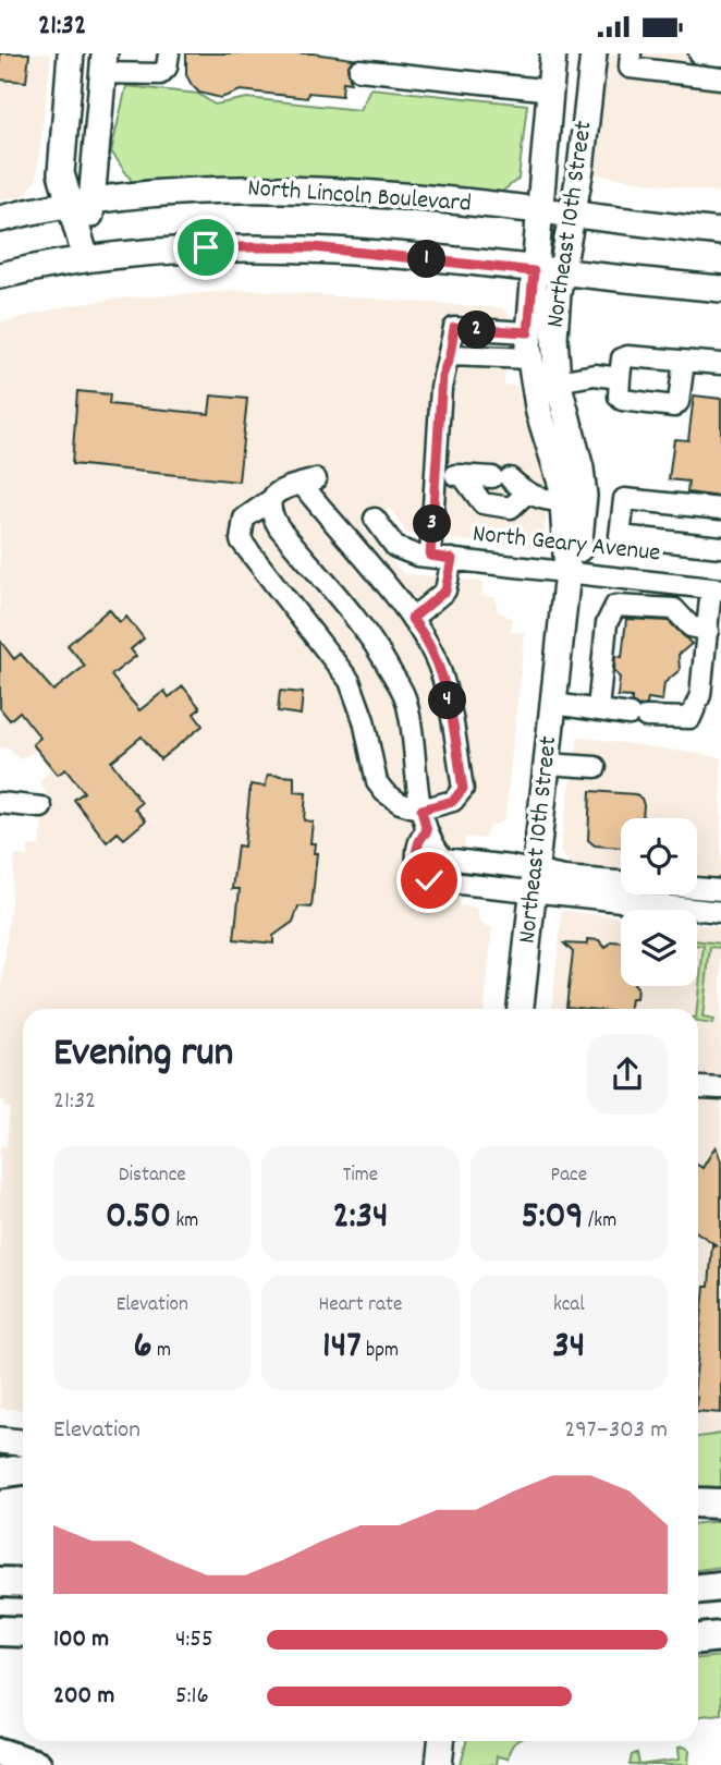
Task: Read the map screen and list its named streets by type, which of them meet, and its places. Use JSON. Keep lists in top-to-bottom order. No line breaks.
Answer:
{"streets":{"main road":["North Lincoln Boulevard","Northeast 10th Street"],"street":["North Geary Avenue"]},"crossings":[["North Lincoln Boulevard","Northeast 10th Street"],["Northeast 10th Street","North Geary Avenue"]],"page":{"status":"21:32","pins":["1","2","3","4"],"heading":["Evening run","21:32"],"stats":[["Distance","0.50 km"],["Time","2:34"],["Pace","5:09 /km"],["Elevation","6 m"],["Heart rate","147 bpm"],["kcal","34"]],"chart":["Elevation","297–303 m"],"list":[{"name":"100 m","note":"4:55"},{"name":"200 m","note":"5:16"}]}}
